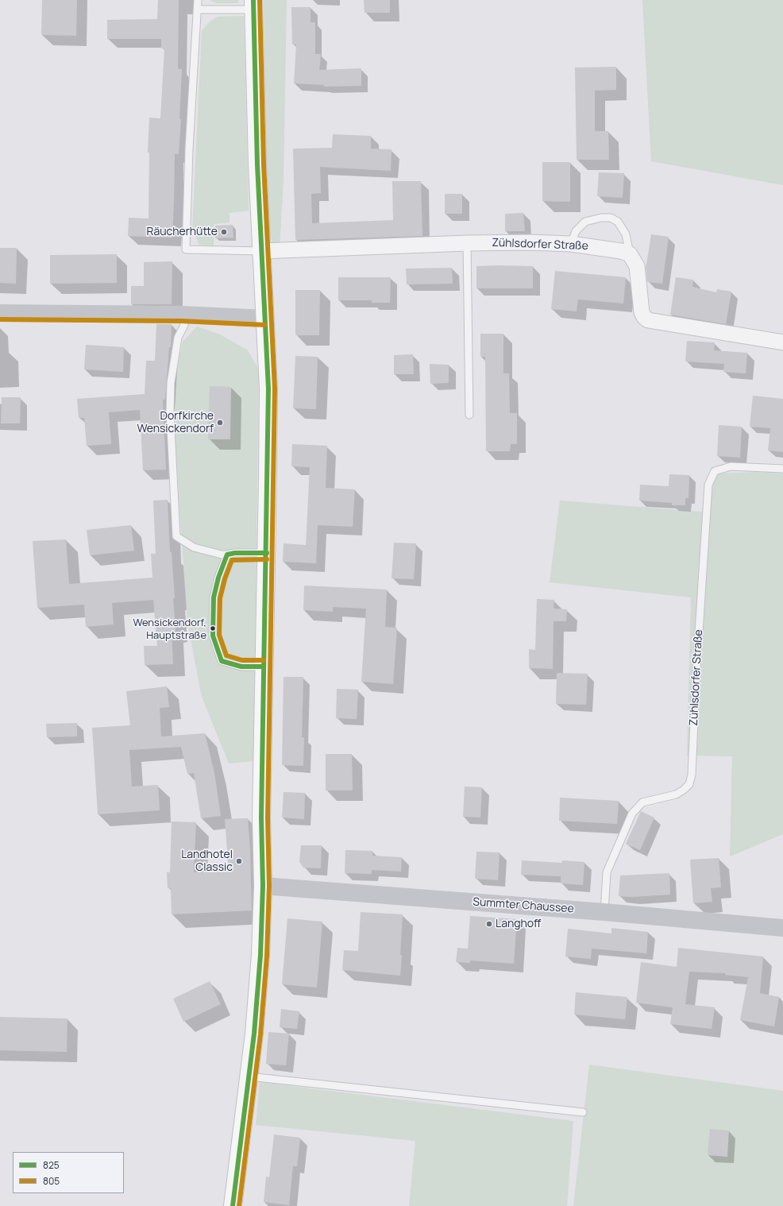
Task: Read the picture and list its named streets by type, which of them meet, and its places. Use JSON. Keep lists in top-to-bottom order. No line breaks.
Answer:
{"streets":{"main road":["Summter Chaussee"],"street":["Zühlsdorfer Straße"]},"crossings":[["Zühlsdorfer Straße","Summter Chaussee"]],"places":["Räucherhütte","Dorfkirche Wensickendorf","Wensickendorf, Hauptstraße","Landhotel Classic","Langhoff"],"lines":["transit line 825","transit line 805"],"legend":["825","805"]}
